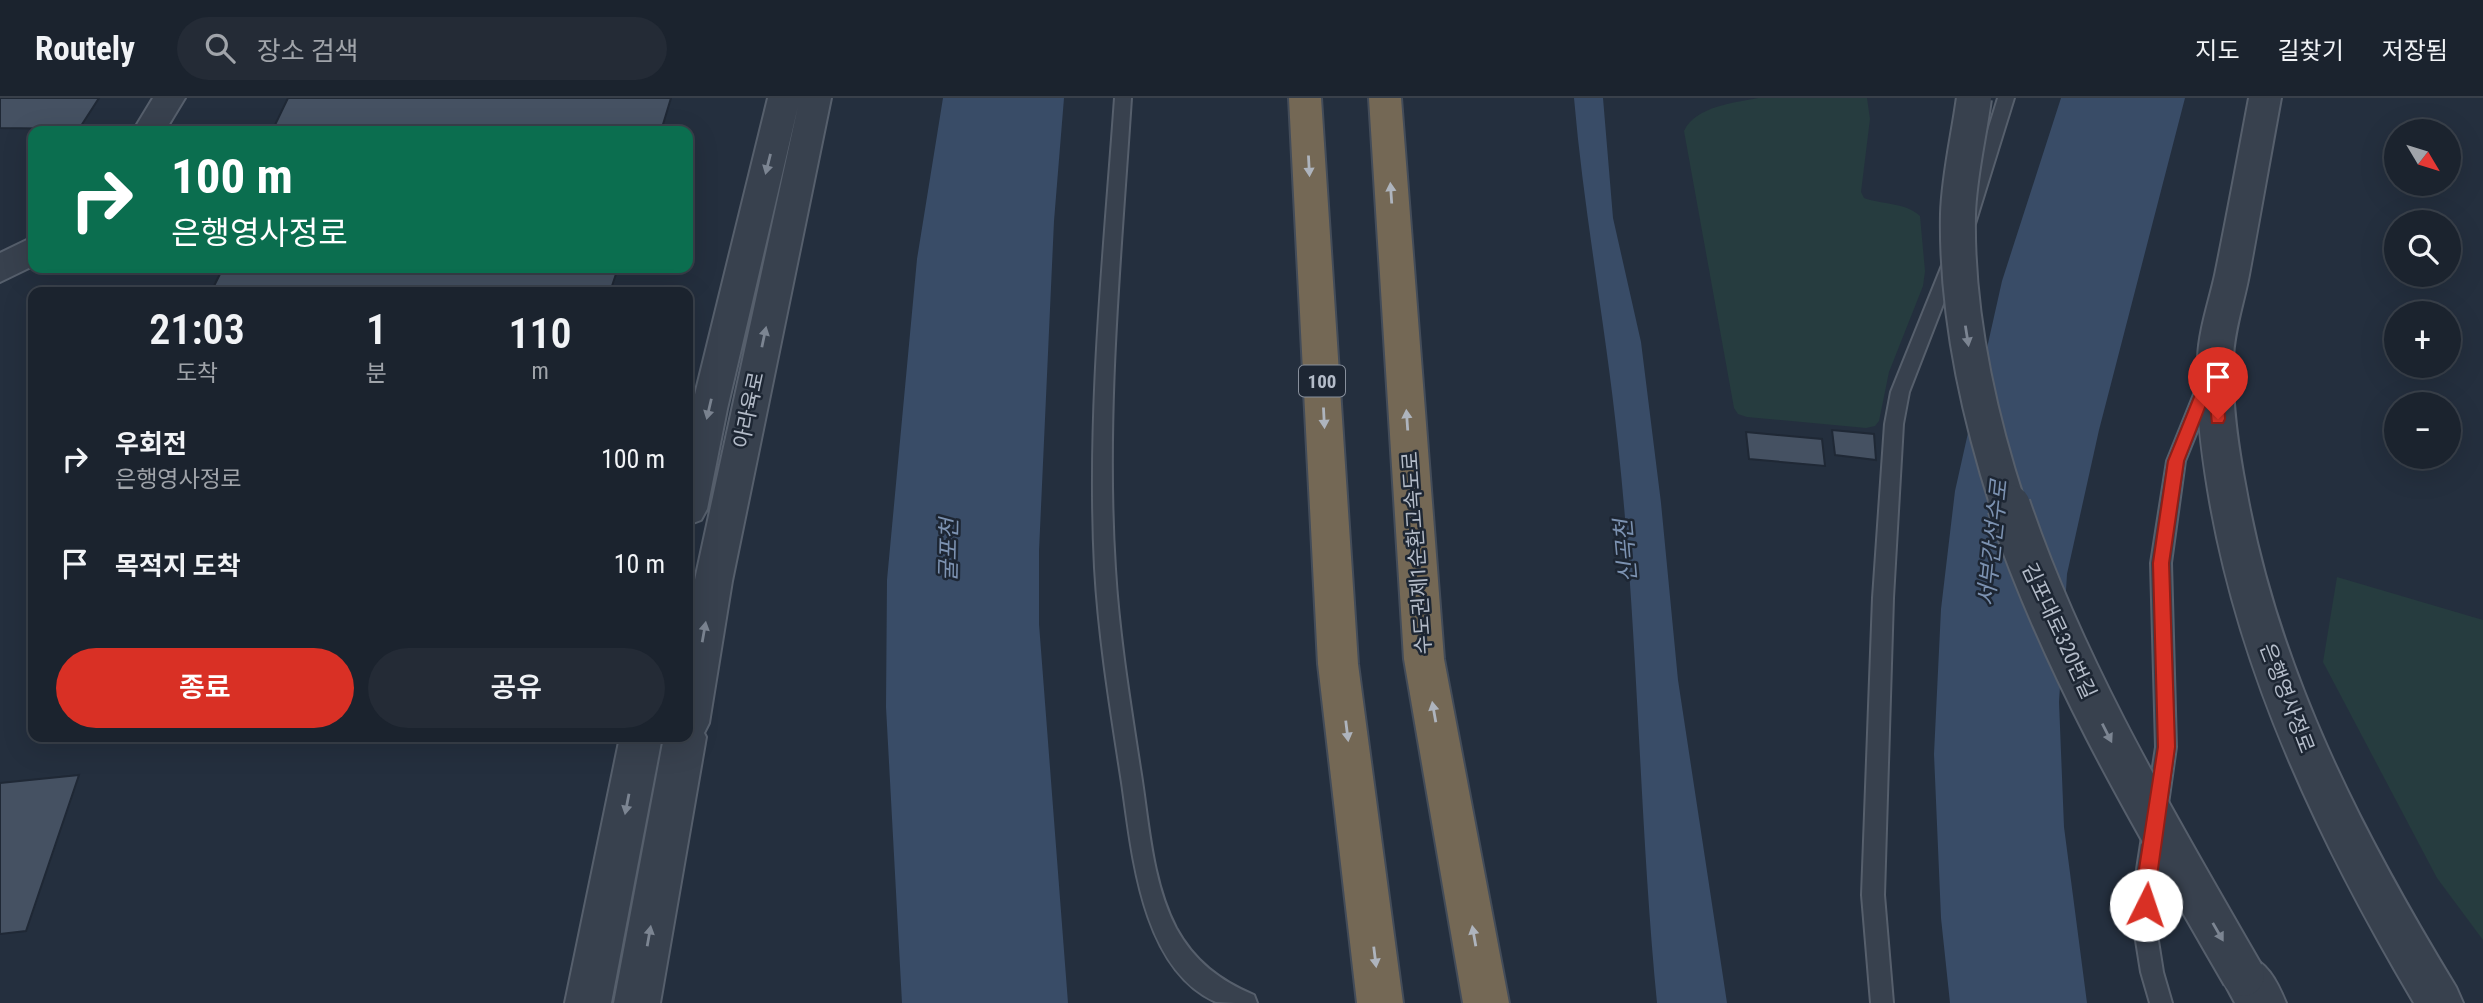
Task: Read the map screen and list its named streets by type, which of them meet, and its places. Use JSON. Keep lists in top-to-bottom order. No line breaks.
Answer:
{"streets":{"highway":["100","수도권제1순환고속도로"],"street":["아라육로","김포대로320번길","은행영사정로"]},"one_way":["김포대로320번길"],"water":["서부간선수로","굴포천","신곡천"],"north":"bottom right","page":{"header":"Routely","search":"장소 검색","nav":["지도","길찾기","저장됨"],"map_buttons":["+","−"],"turn":["100 m","은행영사정로"],"eta":["21:03","도착","1","분","110","m"],"list":[{"name":"우회전","note":"은행영사정로","value":"100 m"},{"name":"목적지 도착","value":"10 m"}],"buttons":["종료","공유"]}}
